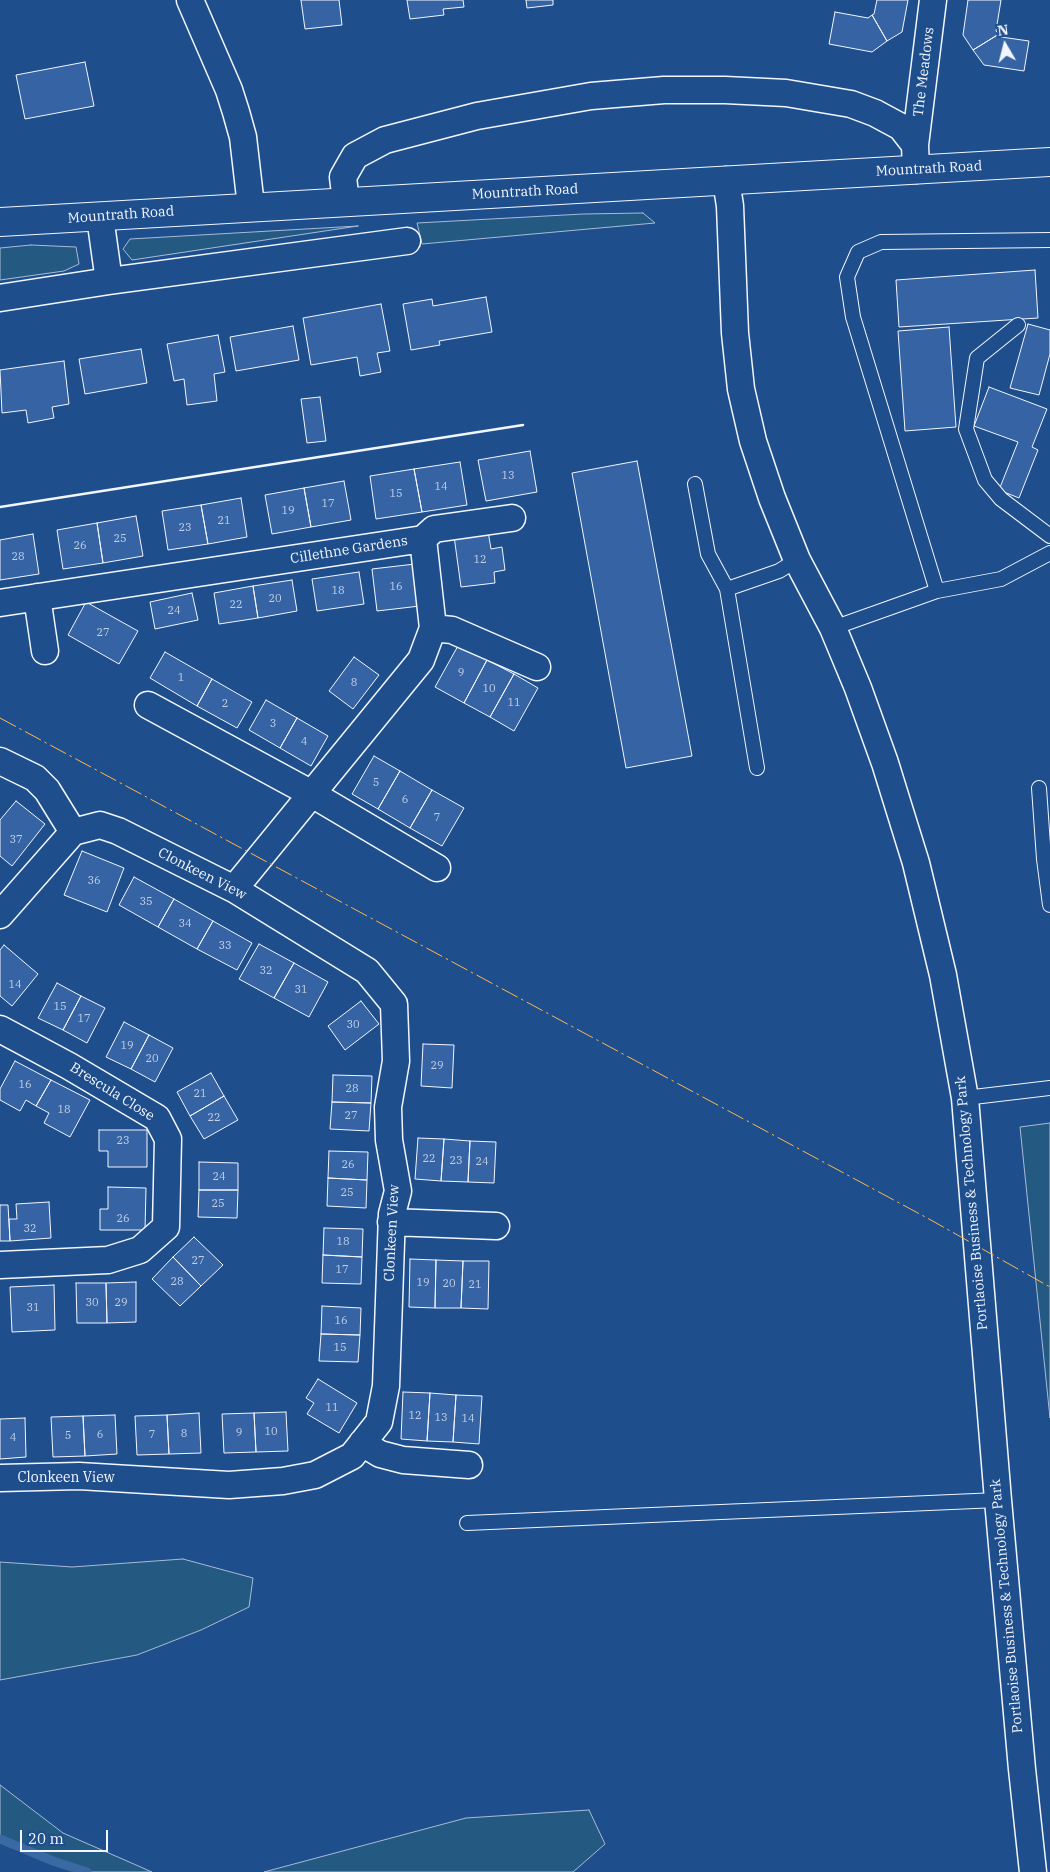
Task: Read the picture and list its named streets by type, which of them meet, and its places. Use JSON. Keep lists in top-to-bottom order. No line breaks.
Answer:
{"streets":{"main road":["Mountrath Road"],"street":["The Meadows","Cillethne Gardens","Clonkeen View","Brescula Close","Portlaoise Business & Technology Park"]},"crossings":[["The Meadows","Mountrath Road"],["Mountrath Road","Portlaoise Business & Technology Park"],["Cillethne Gardens","Clonkeen View"]],"house_numbers":["13","14","15","17","19","21","23","25","26","28","12","16","18","20","22","24","27","9","1","8","10","11","2","3","4","5","6","7","37","36","35","34","33","32","14","31","15","17","30","19","20","29","16","28","21","18","27","22","23","22","23","24","26","24","25","25","26","32","18","27","17","28","19","20","21","30","29","31","16","15","11","12","13","14","10","9","8","6","7","5","4"],"scale_bar":"20 m","north":"top"}
